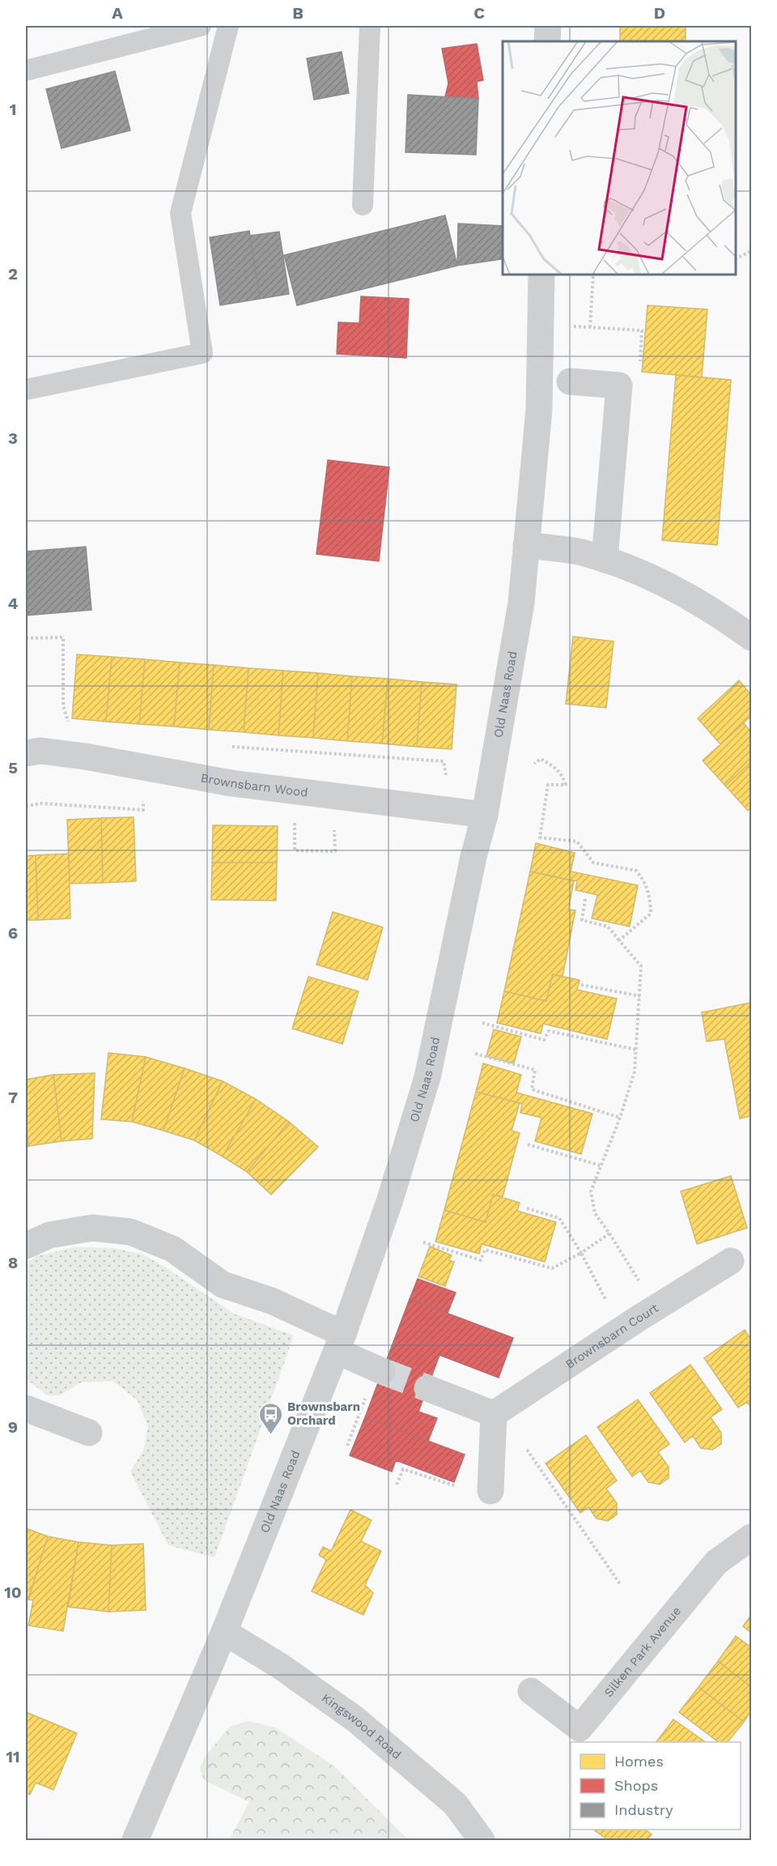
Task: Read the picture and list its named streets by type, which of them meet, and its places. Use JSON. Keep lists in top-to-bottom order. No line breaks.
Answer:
{"streets":{"street":["Old Naas Road","Brownsbarn Wood","Brownsbarn Court","Silken Park Avenue","Kingswood Road"]},"crossings":[["Old Naas Road","Brownsbarn Wood"],["Old Naas Road","Kingswood Road"]],"places":{"bus stop":["Brownsbarn Orchard"]},"legend":["Homes","Shops","Industry"],"grid":{"columns":["A","B","C","D"],"rows":["1","2","3","4","5","6","7","8","9","10","11"]}}
